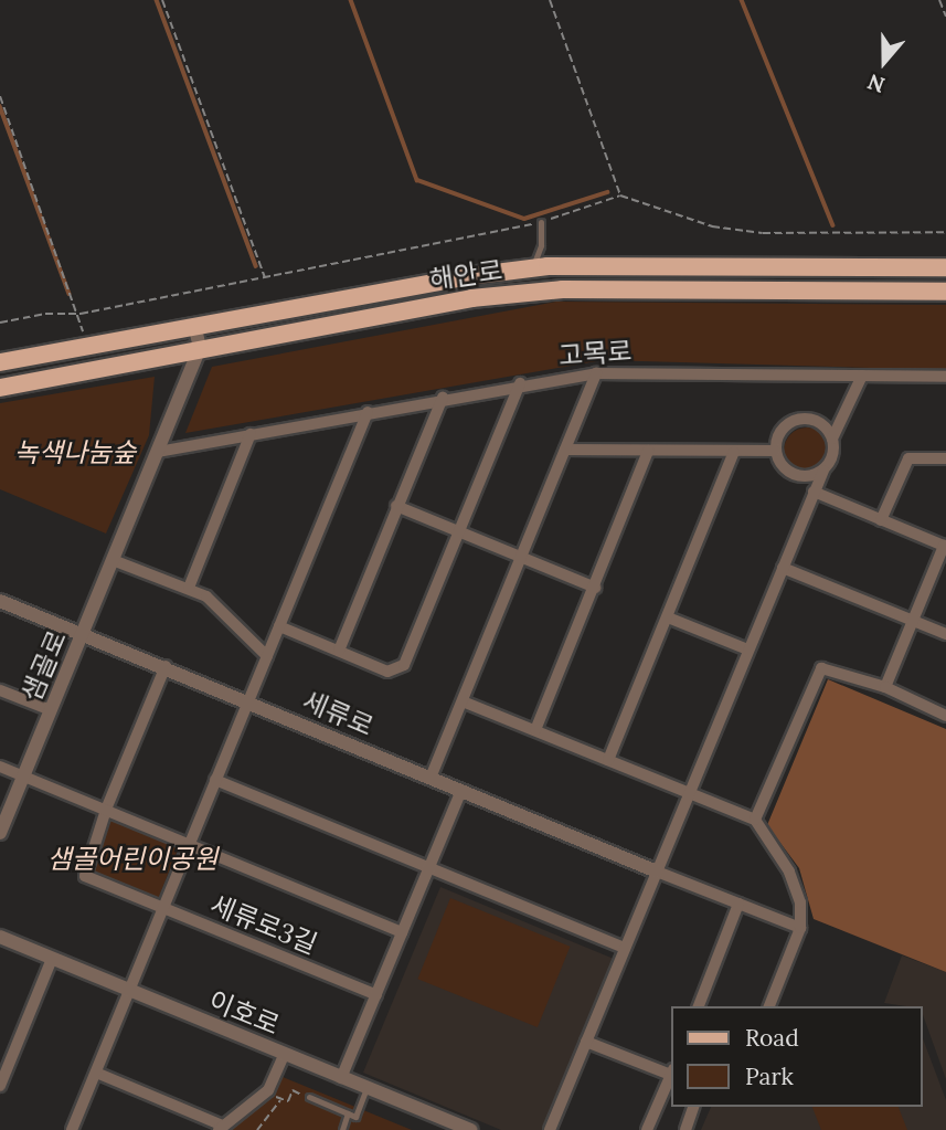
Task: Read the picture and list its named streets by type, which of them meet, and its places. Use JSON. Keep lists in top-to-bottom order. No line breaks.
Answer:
{"streets":{"main road":["해안로"],"street":["고목로","샘골로","세류로","세류로3길","이호로"]},"crossings":[["해안로","샘골로"],["고목로","샘골로"],["샘골로","세류로"],["세류로","세류로3길"]],"parks":["녹색나눔숲","샘골어린이공원"],"legend":["Road","Park"],"north":"bottom"}
